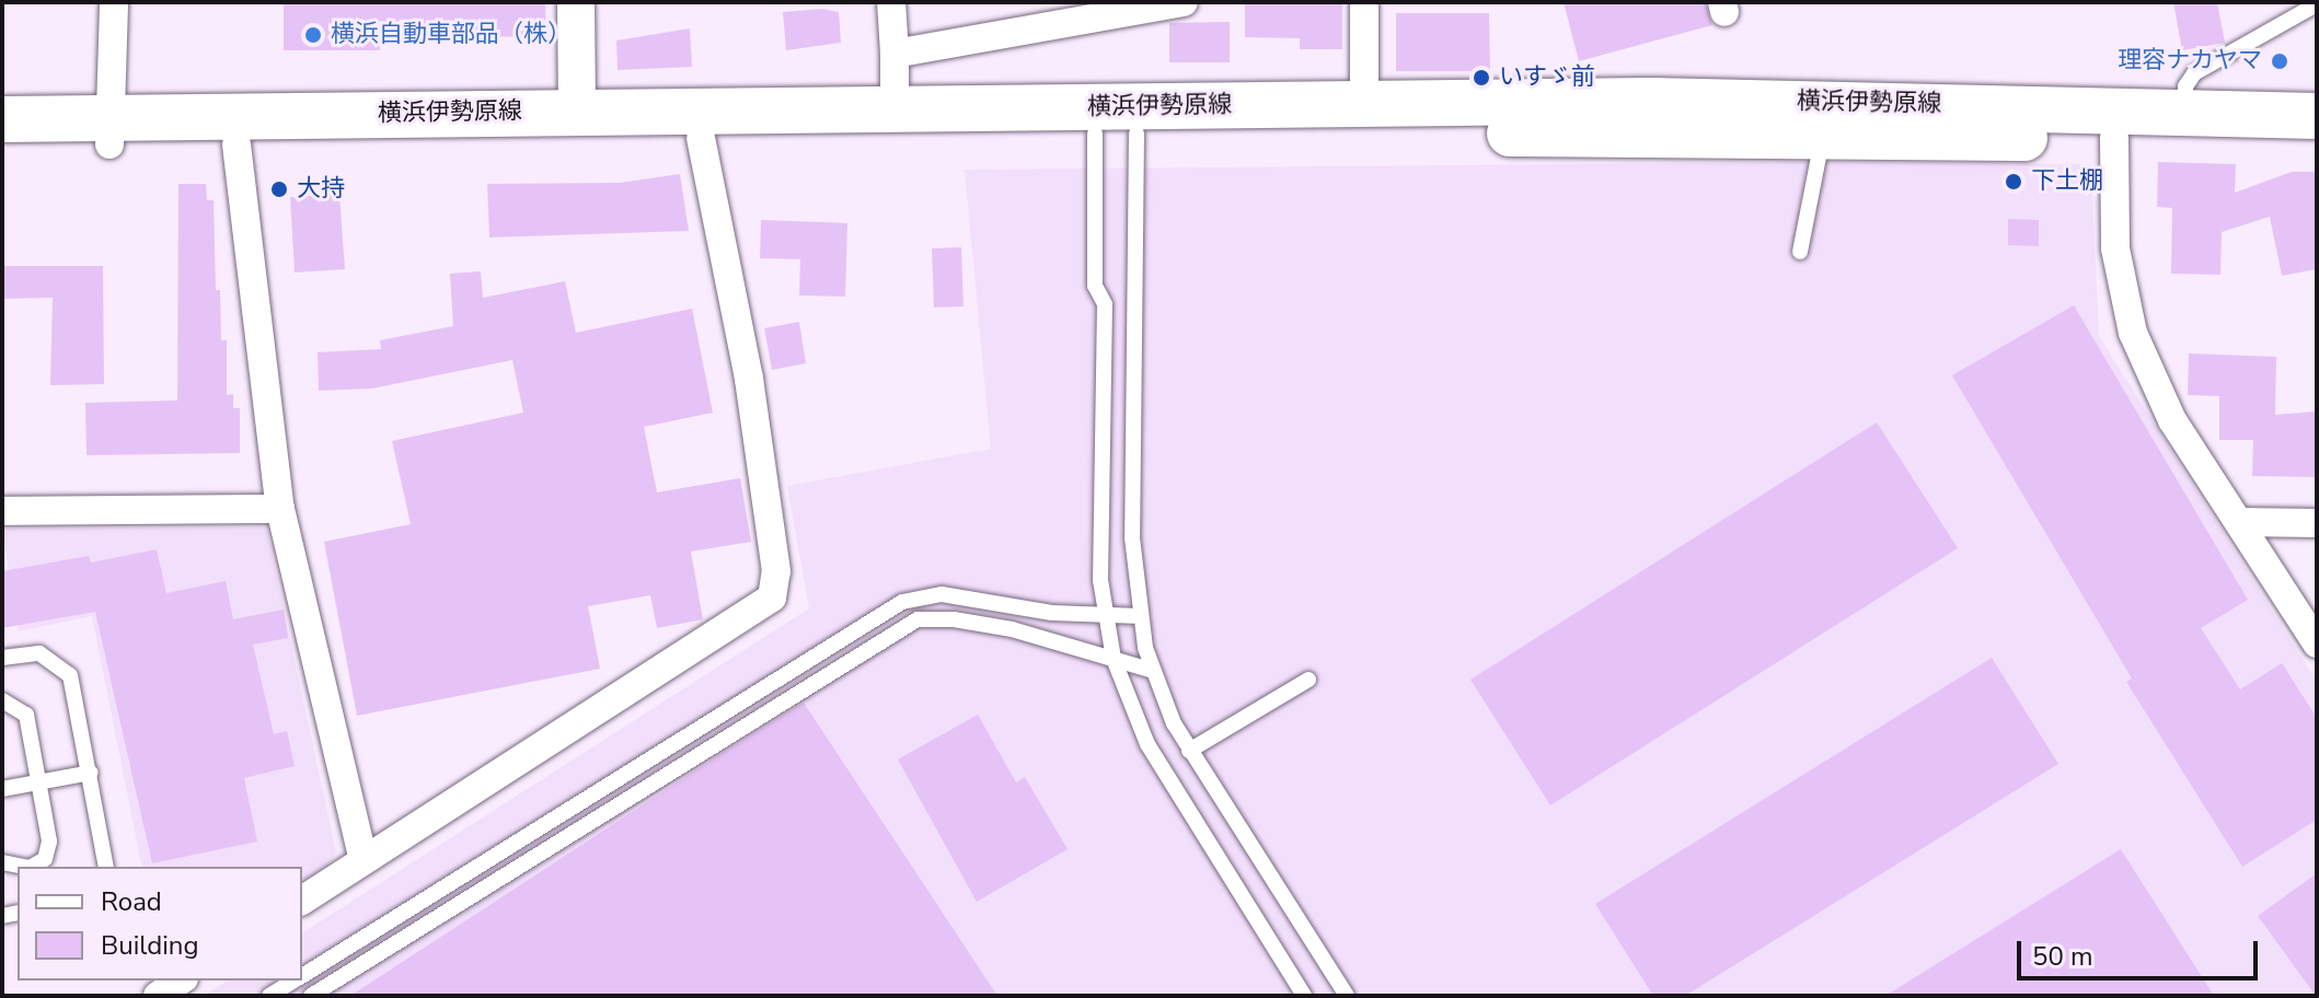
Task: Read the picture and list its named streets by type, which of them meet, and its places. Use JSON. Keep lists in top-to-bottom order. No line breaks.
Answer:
{"streets":{"main road":["横浜伊勢原線"]},"places":["横浜自動車部品（株）","理容ナカヤマ","いすゞ前","下土棚","大持"],"legend":["Road","Building"],"scale_bar":"50 m"}
